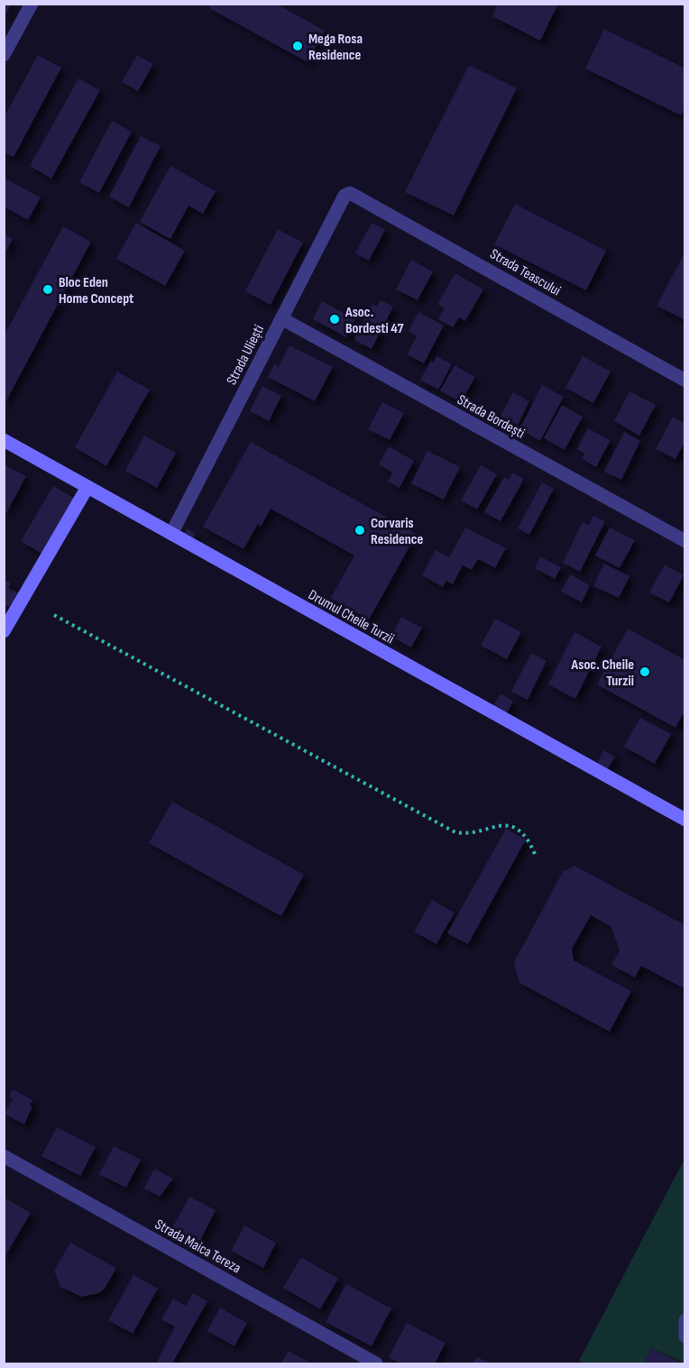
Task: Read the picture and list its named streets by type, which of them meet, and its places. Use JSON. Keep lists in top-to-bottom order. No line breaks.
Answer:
{"streets":{"street":["Strada Teascului","Strada Uliești","Strada Bordești","Drumul Cheile Turzii","Strada Maica Tereza"]},"crossings":[["Strada Teascului","Strada Uliești"],["Strada Uliești","Strada Bordești"],["Strada Uliești","Drumul Cheile Turzii"]],"places":["Mega Rosa Residence","Bloc Eden Home Concept","Asoc. Bordesti 47","Corvaris Residence","Asoc. Cheile Turzii"]}
